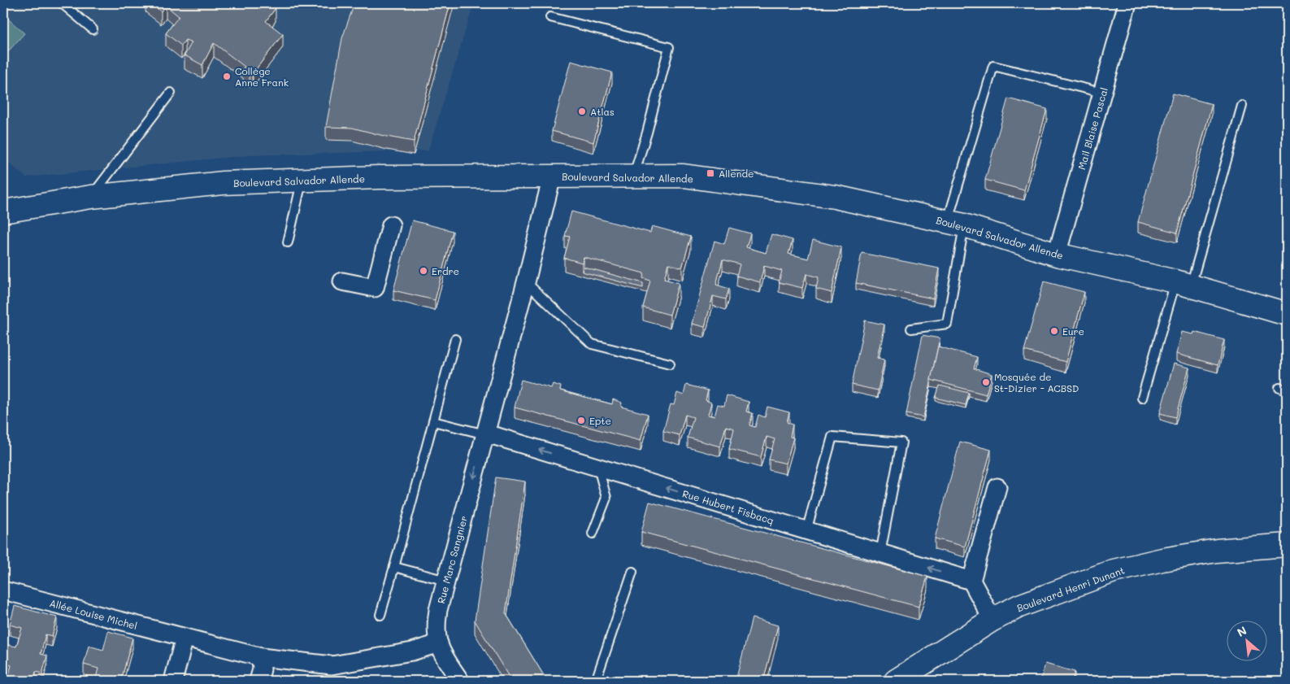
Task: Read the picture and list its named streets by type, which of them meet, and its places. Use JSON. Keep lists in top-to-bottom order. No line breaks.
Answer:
{"streets":{"street":["Mail Blaise Pascal","Boulevard Salvador Allende","Rue Hubert Fisbacq","Rue Marc Sangnier","Boulevard Henri Dunant","Allée Louise Michel"]},"crossings":[["Mail Blaise Pascal","Boulevard Salvador Allende"],["Boulevard Salvador Allende","Rue Marc Sangnier"],["Rue Hubert Fisbacq","Rue Marc Sangnier"],["Rue Marc Sangnier","Allée Louise Michel"]],"one_way":["Rue Hubert Fisbacq"],"places":{"other":["Collège Anne Frank","Atlas","Erdre","Eure","Mosquée de St-Dizier - ACBSD","Epte"],"transit":["Allende"]},"north":"top left"}
